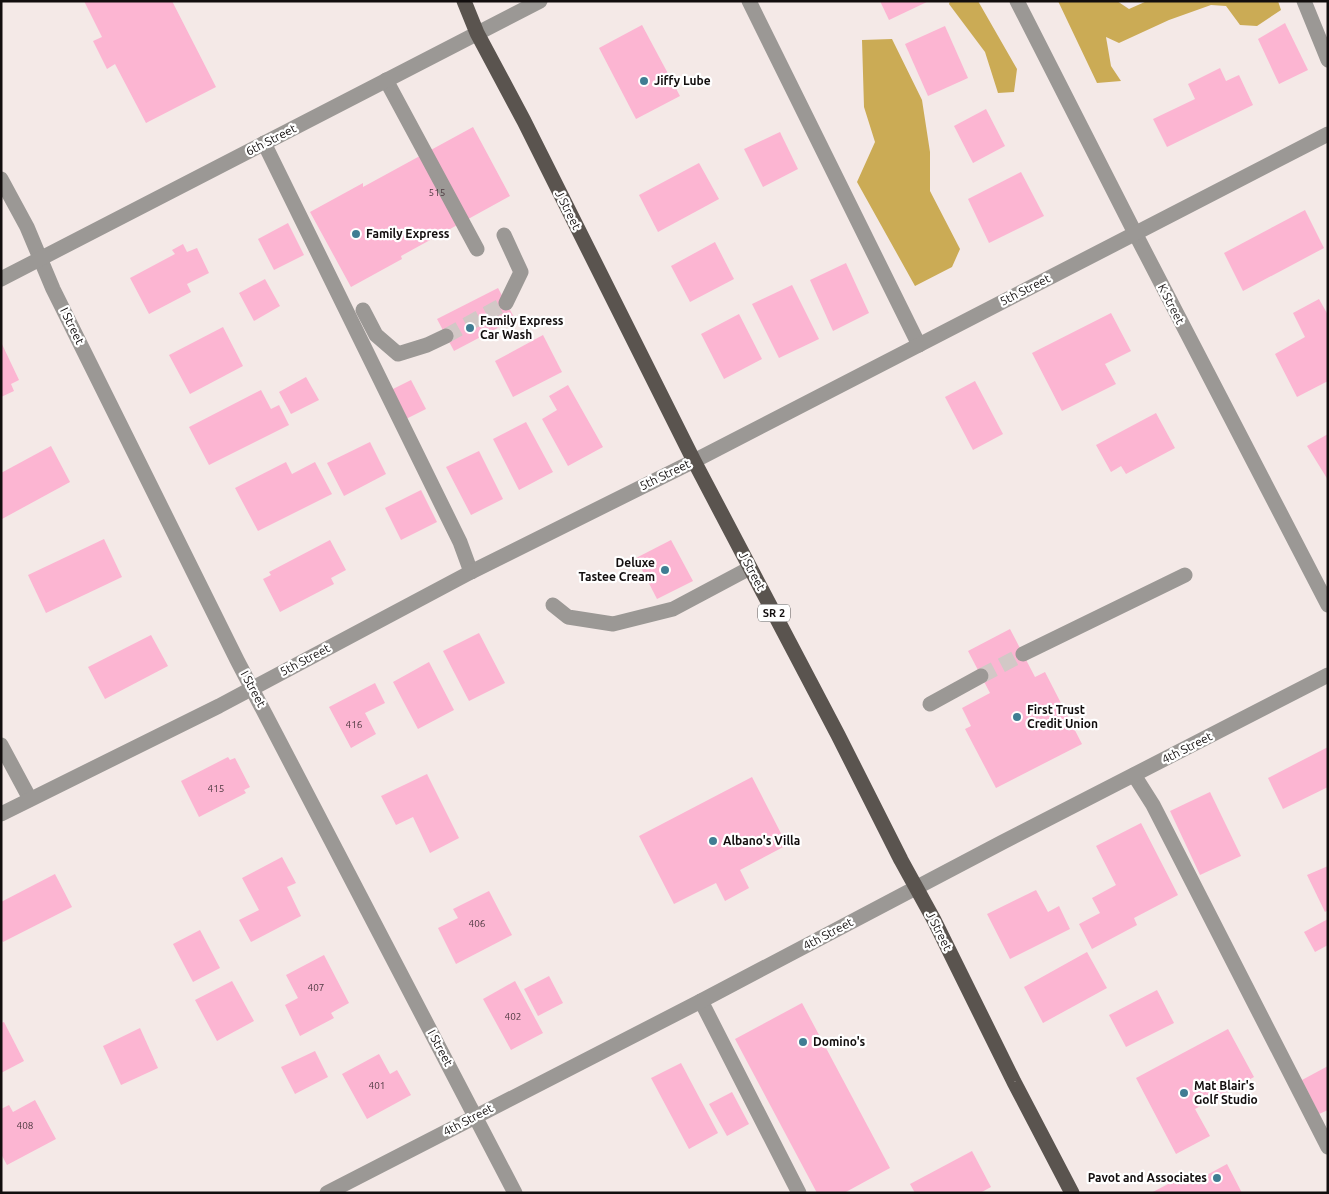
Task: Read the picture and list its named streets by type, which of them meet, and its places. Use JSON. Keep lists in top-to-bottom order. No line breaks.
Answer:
{"streets":{"main road":["J Street","SR 2"],"street":["6th Street","5th Street","K Street","I Street","4th Street"]},"crossings":[["6th Street","J Street"],["6th Street","I Street"],["J Street","5th Street"],["J Street","4th Street"],["5th Street","K Street"],["5th Street","I Street"],["I Street","4th Street"]],"places":["Jiffy Lube","Family Express","Family Express Car Wash","Deluxe Tastee Cream","First Trust Credit Union","Albano's Villa","Domino's","Mat Blair's Golf Studio","Pavot and Associates"],"house_numbers":["515","416","415","406","407","402","401","408"]}
